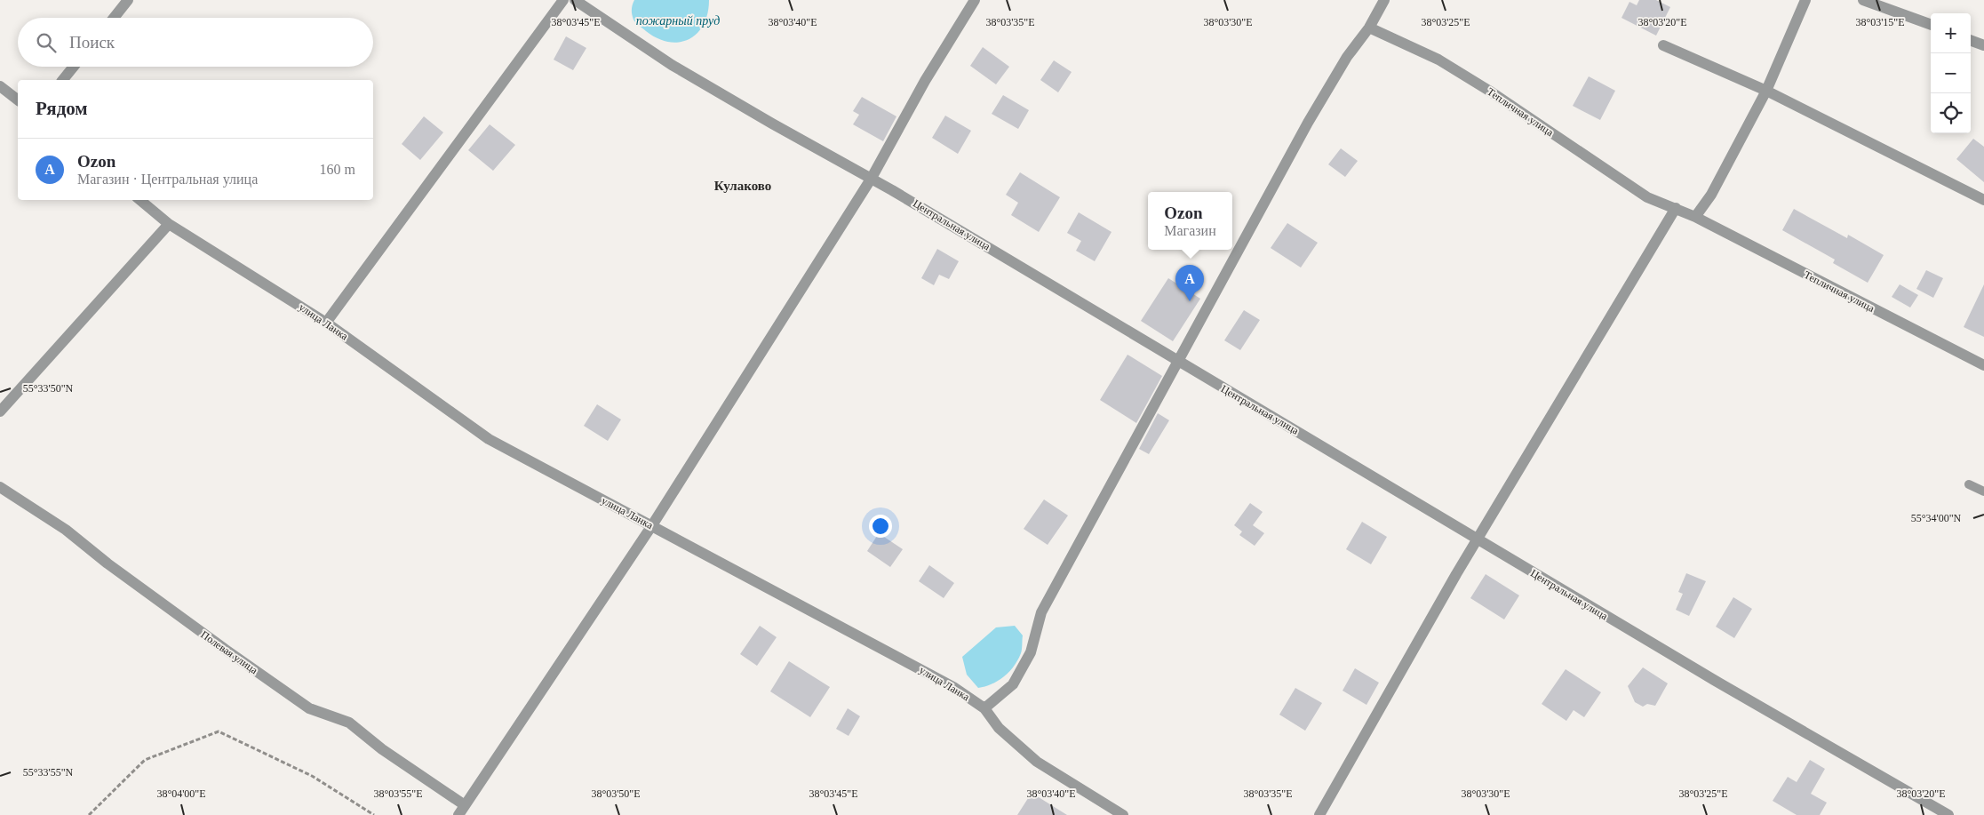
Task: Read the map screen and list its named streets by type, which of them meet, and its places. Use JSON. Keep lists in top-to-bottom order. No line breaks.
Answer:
{"streets":{"street":["Тепличная улица","Центральная улица","улица Ланка","Полевая улица"]},"districts":["Кулаково"],"water":["пожарный пруд"],"page":{"map_buttons":["+","−"],"search":"Поиск","heading":"Рядом","list":[{"mark":"A","name":"Ozon","note":"Магазин · Центральная улица","value":"160 m"}],"popup":["Ozon","Магазин"],"pins":"A"},"coordinates":["38°03'45\"E","38°03'40\"E","38°03'35\"E","38°03'30\"E","38°03'25\"E","38°03'20\"E","38°03'15\"E","55°33'50\"N","55°34'00\"N","55°33'55\"N","38°04'00\"E","38°03'55\"E","38°03'50\"E"]}
